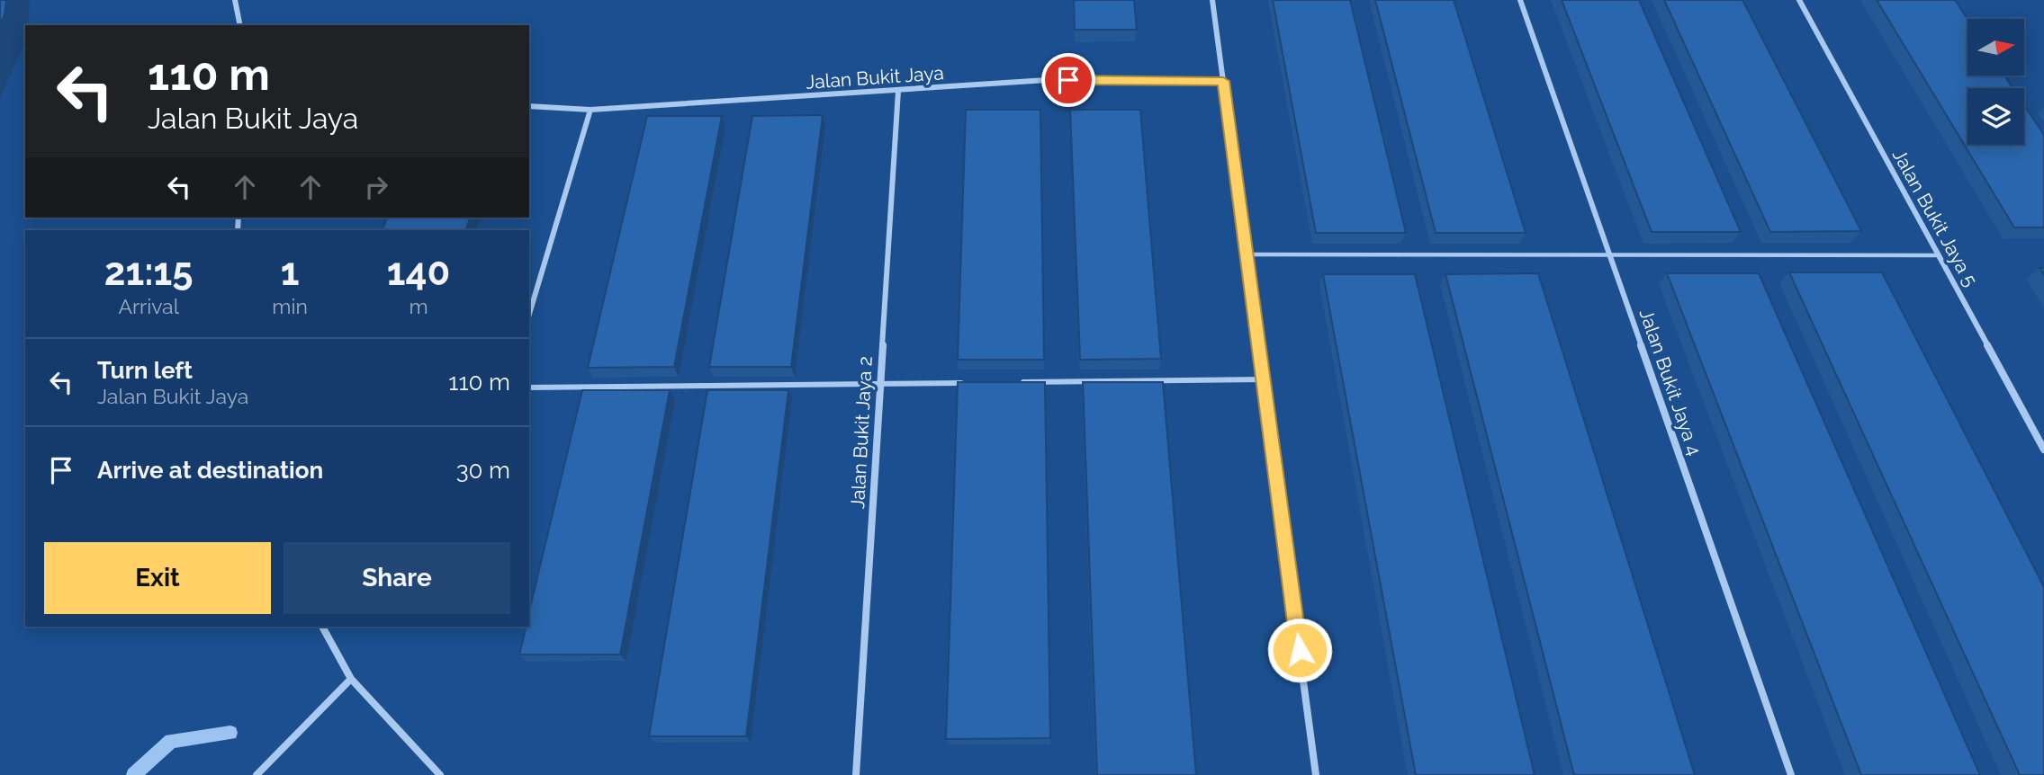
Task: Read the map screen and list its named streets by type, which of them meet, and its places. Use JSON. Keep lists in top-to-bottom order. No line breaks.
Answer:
{"streets":{"street":["Jalan Bukit Jaya","Jalan Bukit Jaya 5","Jalan Bukit Jaya 4","Jalan Bukit Jaya 2"]},"crossings":[["Jalan Bukit Jaya","Jalan Bukit Jaya 2"]],"north":"right","page":{"turn":["110 m","Jalan Bukit Jaya"],"eta":["21:15","Arrival","1","min","140","m"],"list":[{"name":"Turn left","note":"Jalan Bukit Jaya","value":"110 m"},{"name":"Arrive at destination","value":"30 m"}],"buttons":["Exit","Share"]}}
